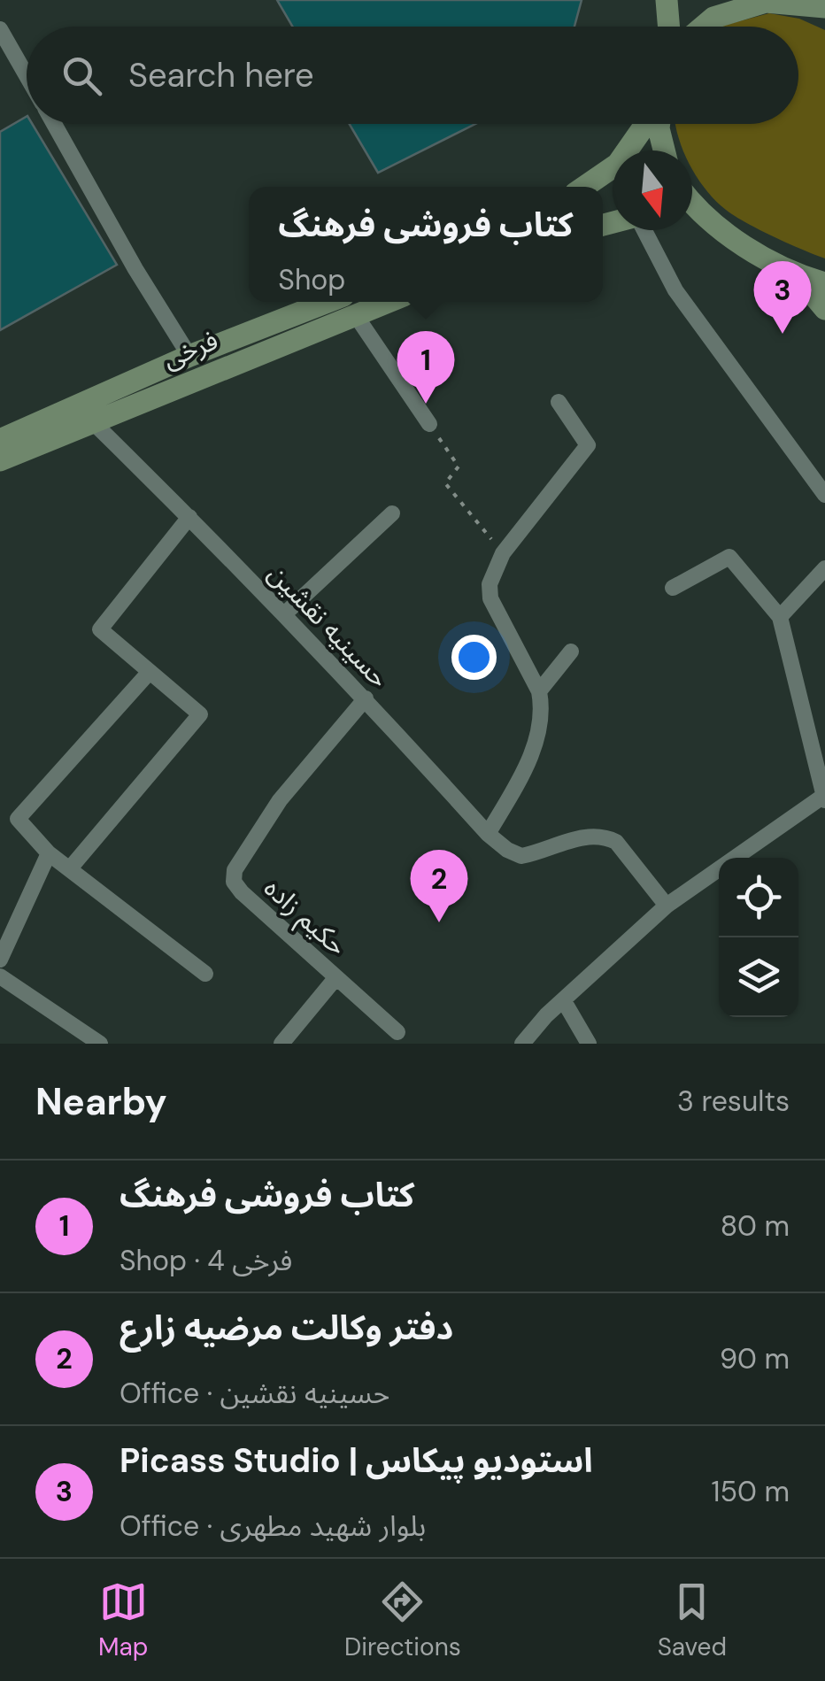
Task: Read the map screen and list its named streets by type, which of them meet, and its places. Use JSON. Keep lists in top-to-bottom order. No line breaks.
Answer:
{"streets":{"main road":["فرخی"],"street":["حسینیه نقشین","حکیم زاده"]},"crossings":[["فرخی","حسینیه نقشین"],["حسینیه نقشین","حکیم زاده"]],"north":"bottom","page":{"search":"Search here","popup":["کتاب فروشی فرهنگ","Shop"],"pins":["3","1","2"],"heading":["Nearby","3 results"],"list":[{"mark":"1","name":"کتاب فروشی فرهنگ","note":"Shop · فرخی 4","value":"80 m"},{"mark":"2","name":"دفتر وکالت مرضیه زارع","note":"Office · حسینیه نقشین","value":"90 m"},{"mark":"3","name":"Picass Studio | استودیو پیکاس","note":"Office · بلوار شهید مطهری","value":"150 m"}],"nav":["Map","Directions","Saved"]}}
